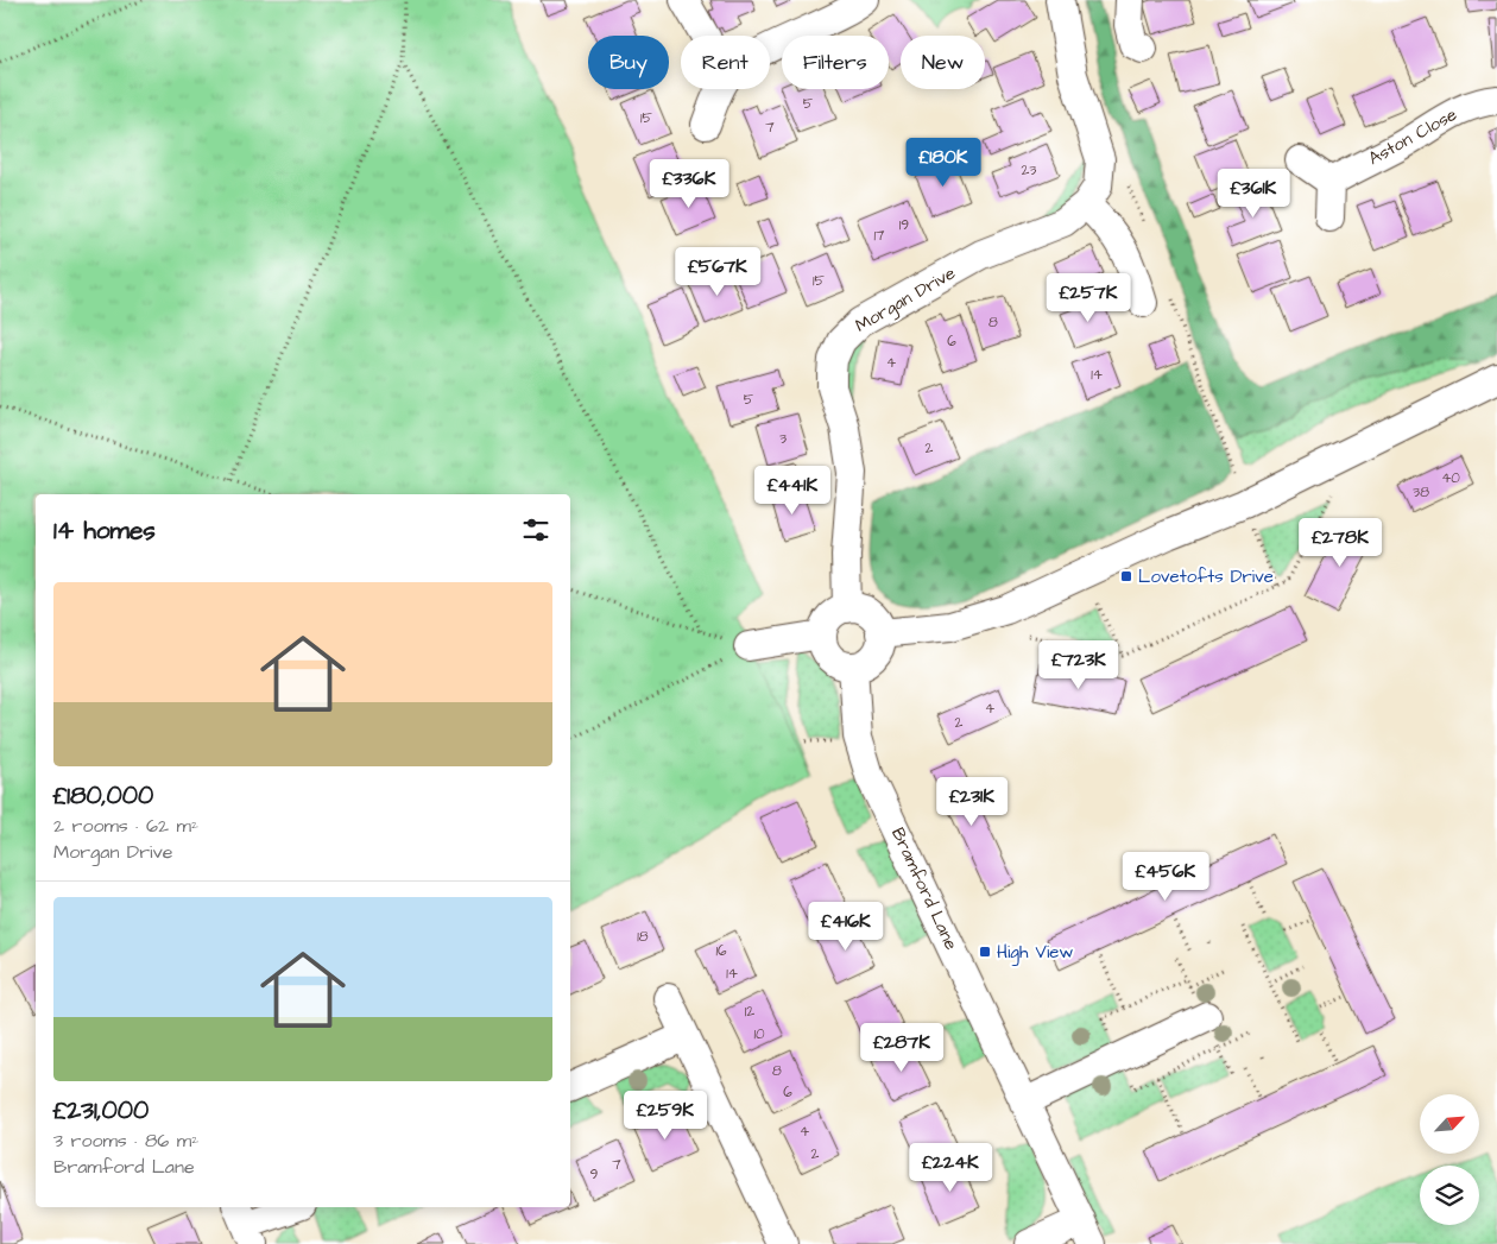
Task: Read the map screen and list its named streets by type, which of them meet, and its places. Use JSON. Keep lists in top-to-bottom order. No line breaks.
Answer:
{"streets":{"street":["Aston Close","Morgan Drive","Bramford Lane"]},"crossings":[["Morgan Drive","Bramford Lane"]],"places":{"transit":["Lovetofts Drive","High View"]},"house_numbers":["5","15","7","23","19","17","15","8","6","4","14","5","3","2","40","38","4","2","18","16","14","12","10","8","6","4","2","7","9"],"north":"top right","page":{"chip":["Buy","Rent","Filters","New"],"price":["£180K","£336K","£361K","£567K","£257K","£441K","£278K","£723K","£231K","£456K","£416K","£287K","£259K","£224K"],"heading":"14 homes","list":[{"name":"£180,000","note":"2 rooms · 62 m² · Morgan Drive"},{"name":"£231,000","note":"3 rooms · 86 m² · Bramford Lane"}]}}
